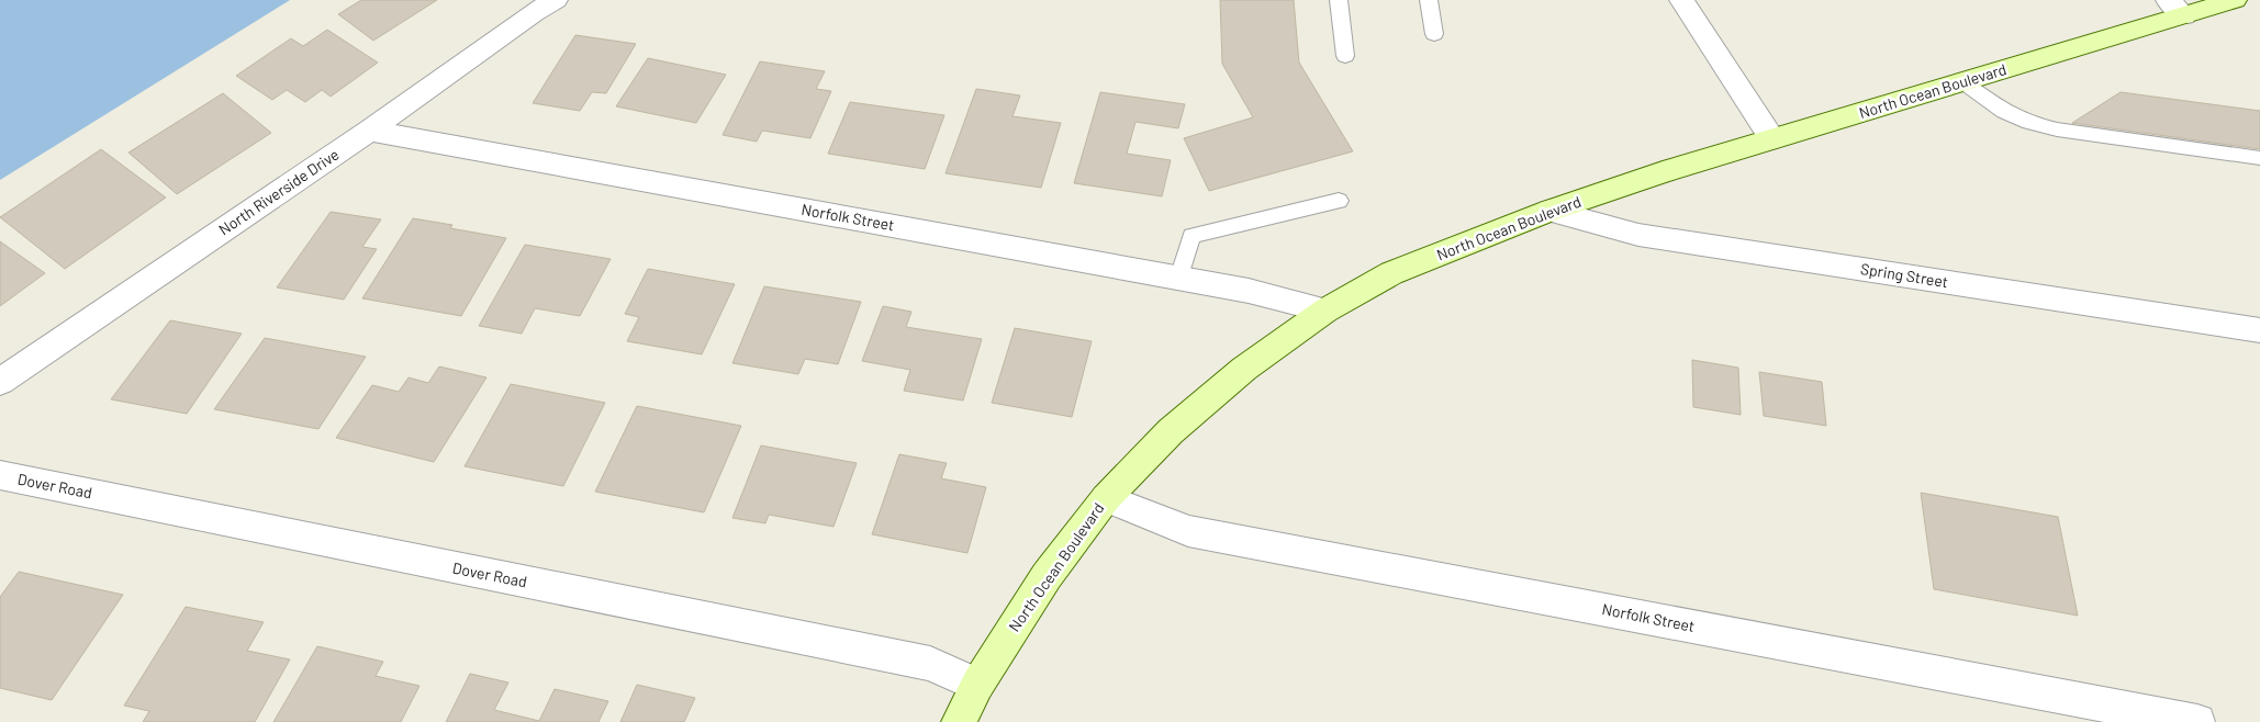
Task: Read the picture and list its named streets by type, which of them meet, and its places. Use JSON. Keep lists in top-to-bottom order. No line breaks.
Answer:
{"streets":{"main road":["North Ocean Boulevard"],"street":["North Riverside Drive","Norfolk Street","Spring Street","Dover Road"]},"crossings":[["North Ocean Boulevard","Norfolk Street"],["North Ocean Boulevard","Spring Street"],["North Ocean Boulevard","Dover Road"],["North Riverside Drive","Norfolk Street"]]}
